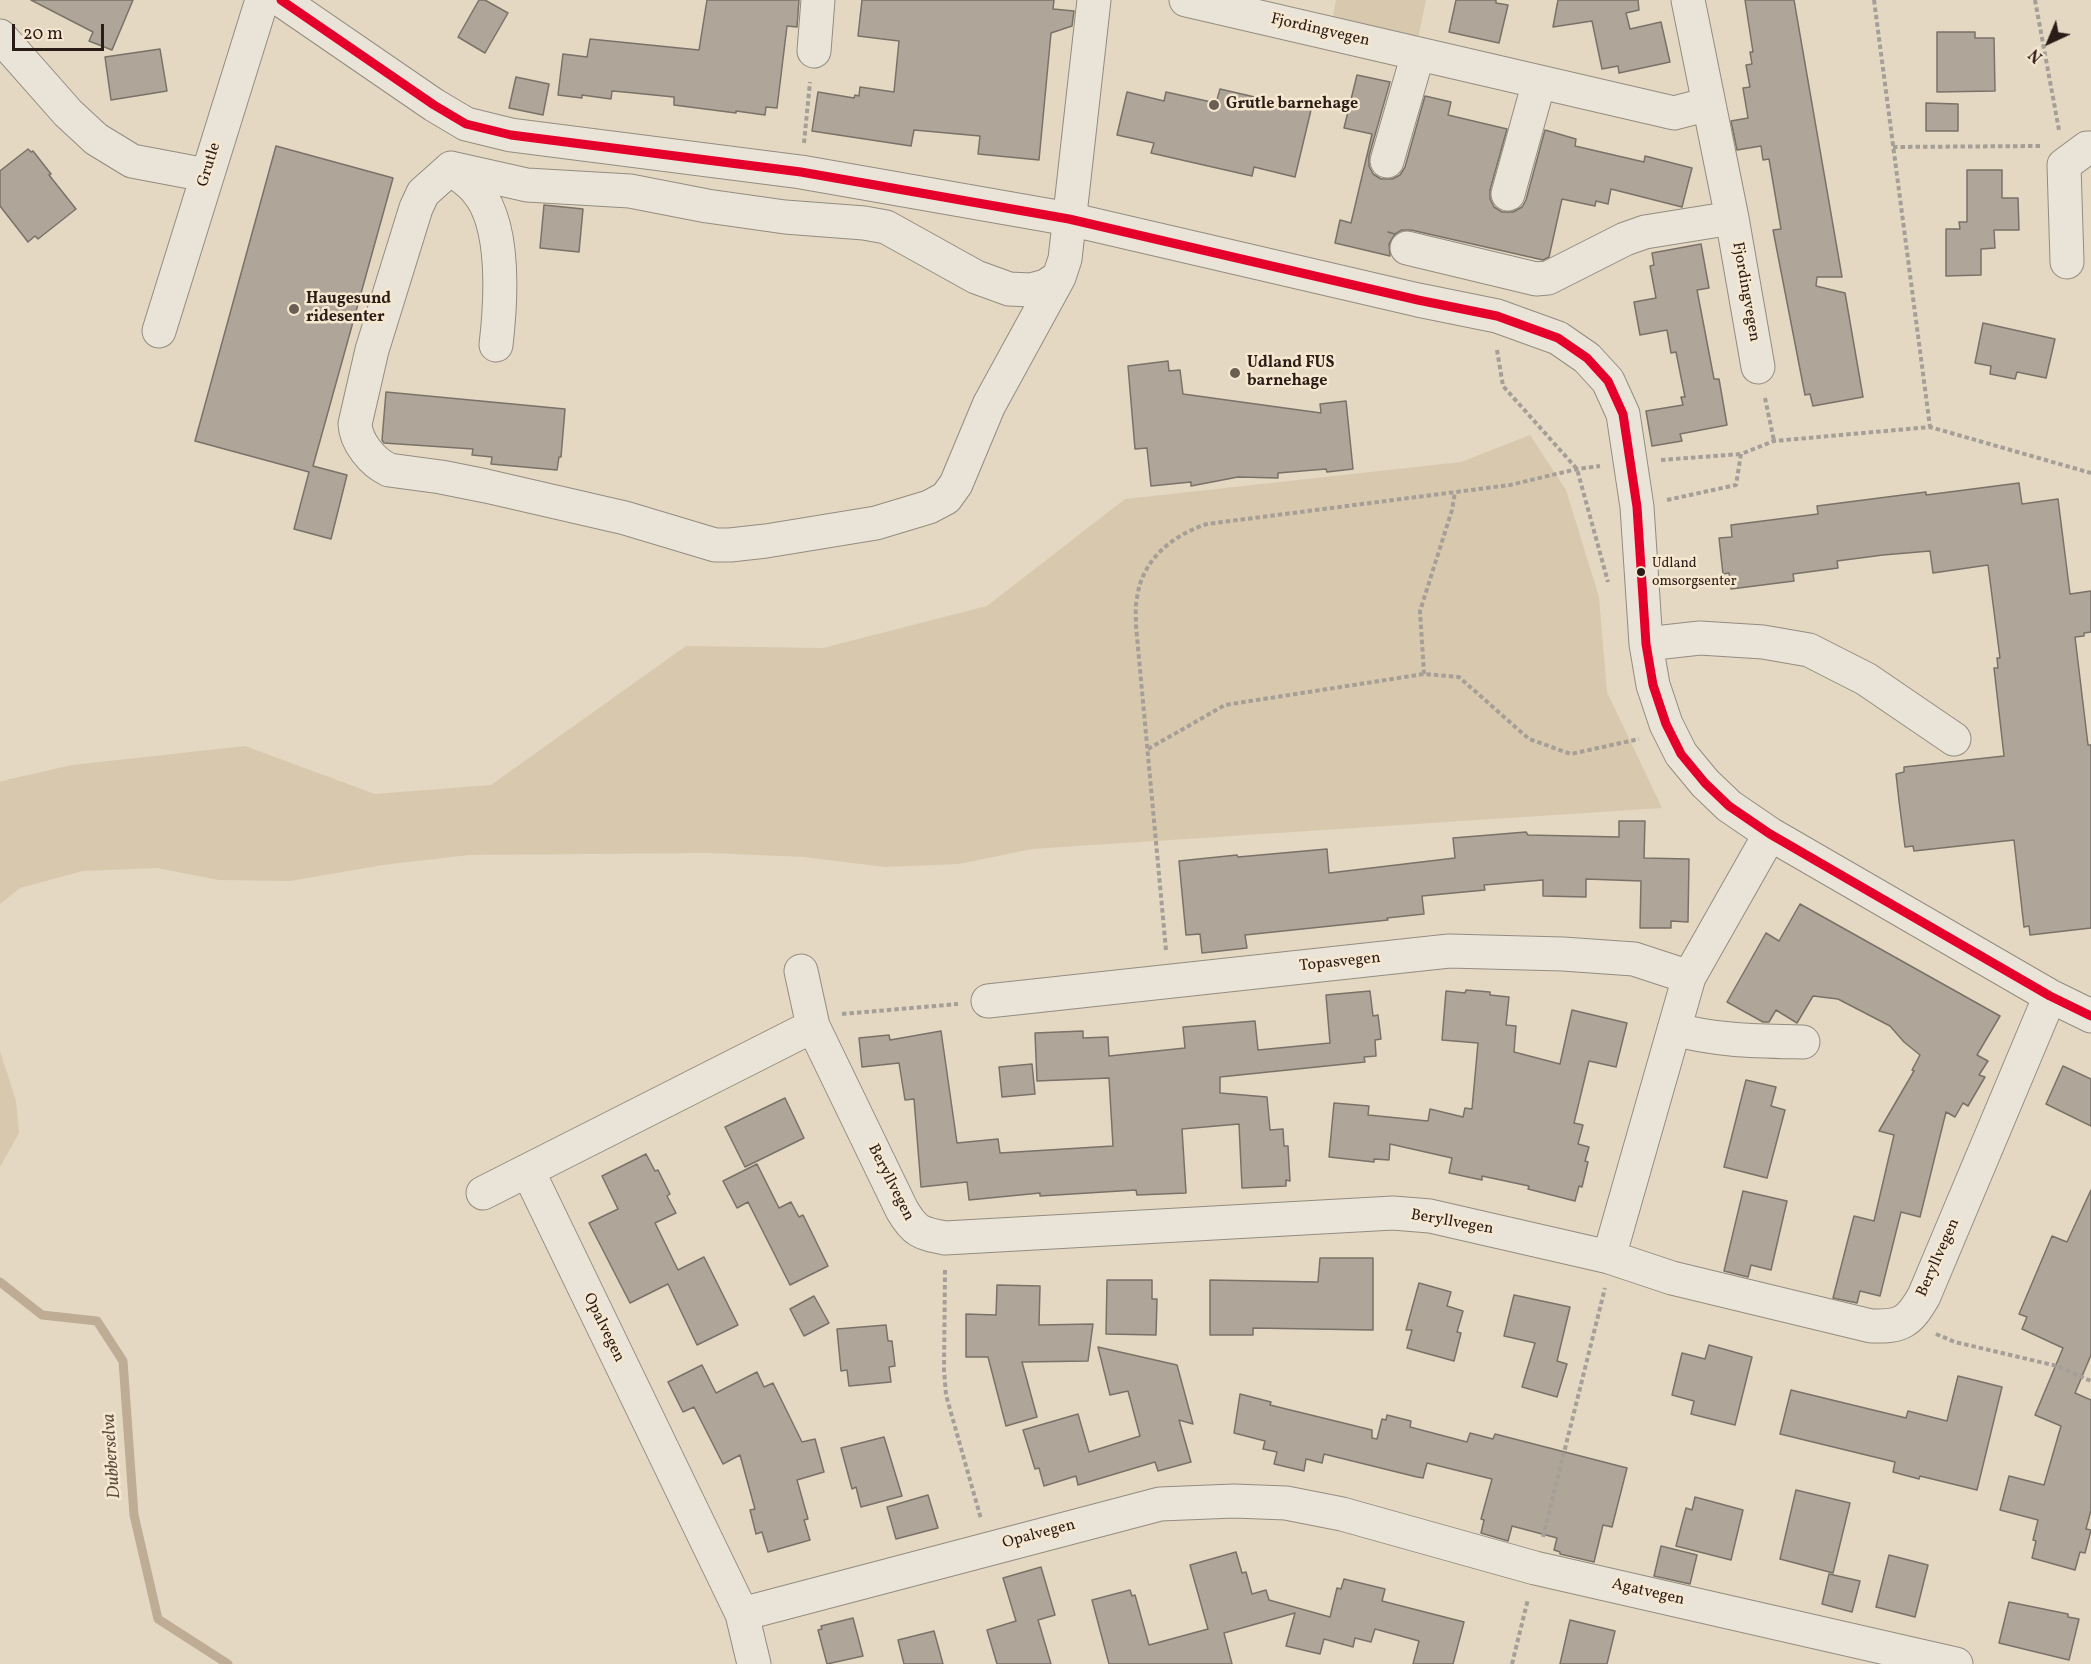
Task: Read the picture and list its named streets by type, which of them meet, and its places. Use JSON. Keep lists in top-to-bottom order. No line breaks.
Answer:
{"streets":{"street":["Fjordingvegen","Grutle","Topasvegen","Beryllvegen","Opalvegen","Agatvegen"]},"crossings":[["Opalvegen","Agatvegen"]],"water":["Dubberselva"],"places":["Grutle barnehage","Haugesund ridesenter","Udland FUS barnehage","Udland omsorgsenter"],"scale_bar":"20 m","north":"bottom left"}
